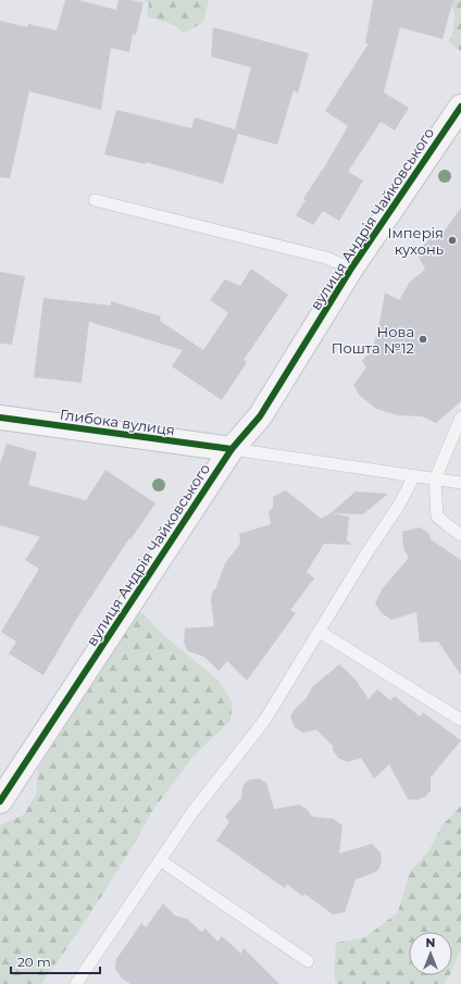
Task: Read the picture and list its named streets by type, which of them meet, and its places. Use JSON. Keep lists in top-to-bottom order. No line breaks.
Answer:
{"streets":{"street":["вулиця Андрія Чайковського","Глибока вулиця"]},"crossings":[["вулиця Андрія Чайковського","Глибока вулиця"]],"places":["Імперія кухонь","Нова Пошта №12"],"scale_bar":"20 m","north":"top"}
